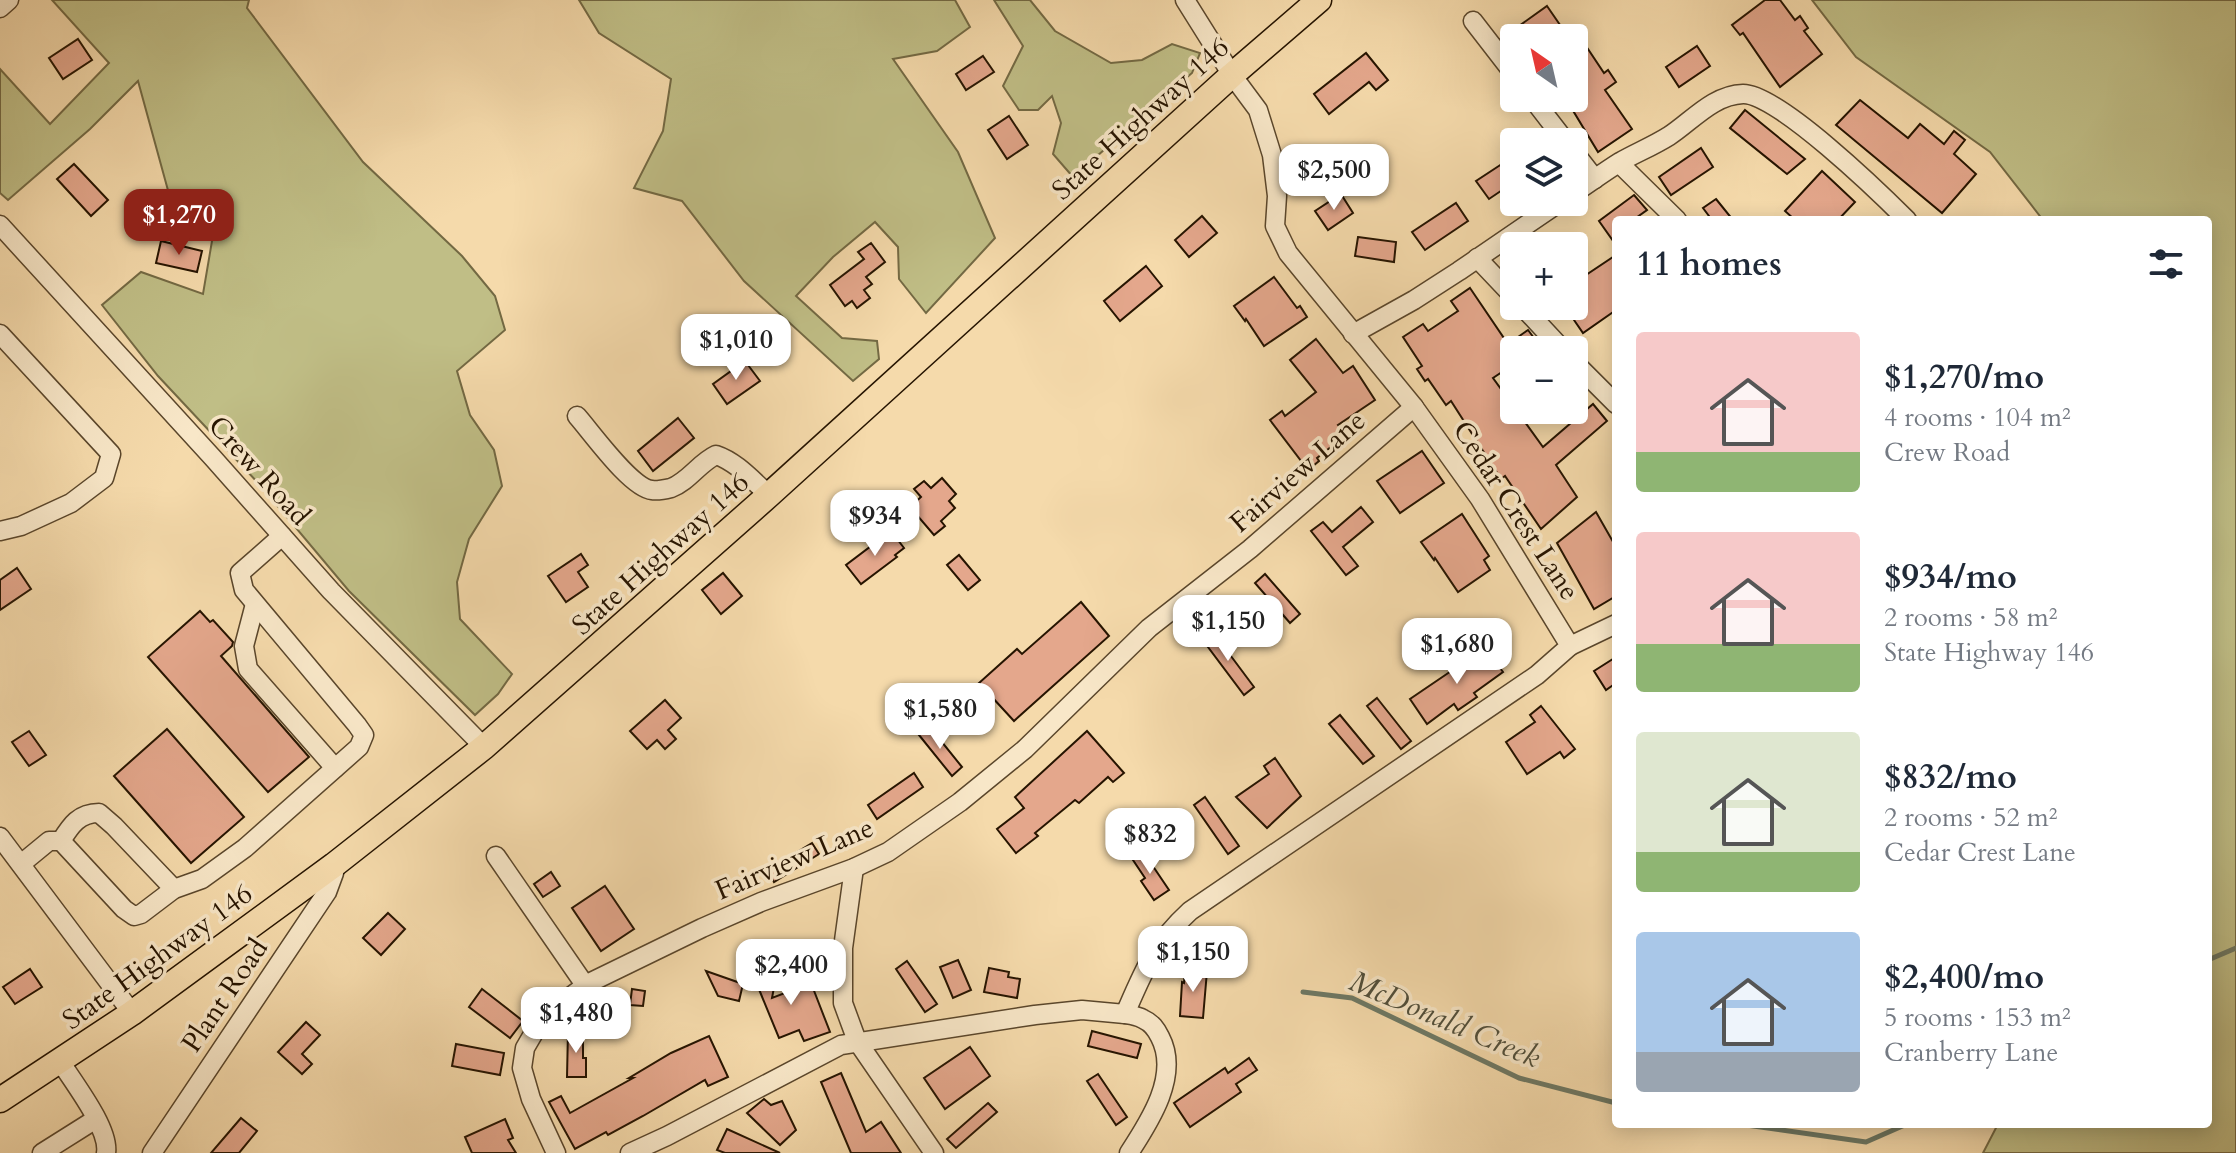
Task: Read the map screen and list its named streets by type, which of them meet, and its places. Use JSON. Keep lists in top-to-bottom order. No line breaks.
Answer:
{"streets":{"main road":["State Highway 146"],"street":["Crew Road","Fairview Lane","Cedar Crest Lane","Plant Road"]},"crossings":[["State Highway 146","Crew Road"],["State Highway 146","Cedar Crest Lane"],["State Highway 146","Plant Road"],["Fairview Lane","Cedar Crest Lane"]],"water":["McDonald Creek"],"north":"top left","page":{"map_buttons":["+","−"],"price":["$2,500","$1,270","$1,010","$934","$1,150","$1,680","$1,580","$832","$1,150","$2,400","$1,480"],"heading":"11 homes","list":[{"name":"$1,270/mo","note":"4 rooms · 104 m² · Crew Road"},{"name":"$934/mo","note":"2 rooms · 58 m² · State Highway 146"},{"name":"$832/mo","note":"2 rooms · 52 m² · Cedar Crest Lane"},{"name":"$2,400/mo","note":"5 rooms · 153 m² · Cranberry Lane"}]}}
